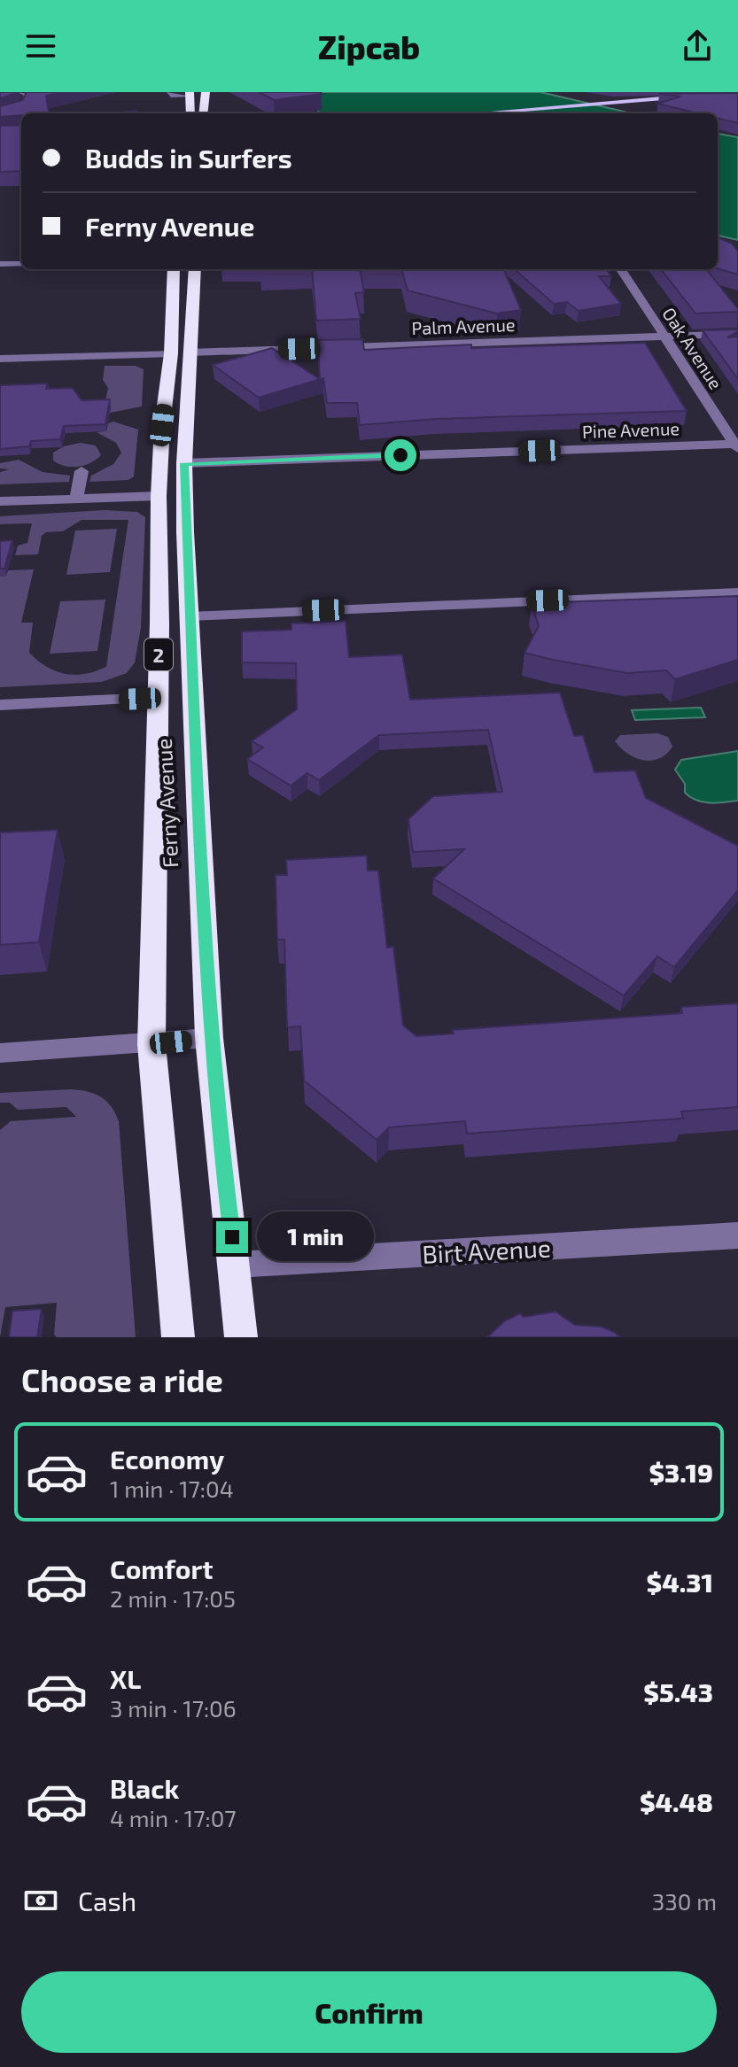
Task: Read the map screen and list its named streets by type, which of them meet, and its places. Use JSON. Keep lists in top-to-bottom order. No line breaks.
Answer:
{"streets":{"highway":["2","Ferny Avenue"],"street":["Palm Avenue","Oak Avenue","Pine Avenue","Birt Avenue"]},"crossings":[["Palm Avenue","Oak Avenue"],["Palm Avenue","Ferny Avenue"],["Oak Avenue","Pine Avenue"],["Pine Avenue","Ferny Avenue"],["Ferny Avenue","Birt Avenue"]],"page":{"header":"Zipcab","banner":["Budds in Surfers","Ferny Avenue"],"bubble":"1 min","heading":"Choose a ride","list":[{"name":"Economy","note":"1 min · 17:04","value":"$3.19"},{"name":"Comfort","note":"2 min · 17:05","value":"$4.31"},{"name":"XL","note":"3 min · 17:06","value":"$5.43"},{"name":"Black","note":"4 min · 17:07","value":"$4.48"}],"pay":["Cash","330 m"],"buttons":"Confirm"}}
